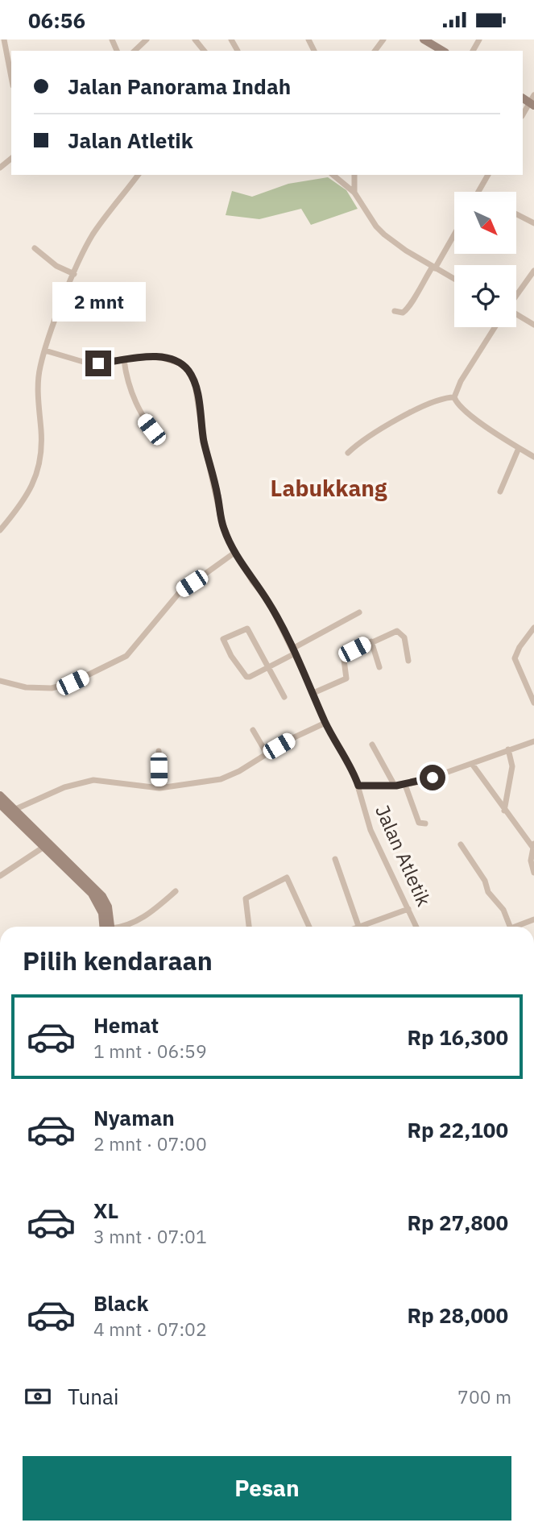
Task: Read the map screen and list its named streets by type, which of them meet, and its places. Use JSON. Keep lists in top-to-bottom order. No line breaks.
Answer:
{"streets":{"street":["Jalan Atletik"]},"districts":["Labukkang"],"north":"bottom right","page":{"status":"06:56","banner":["Jalan Panorama Indah","Jalan Atletik"],"bubble":"2 mnt","heading":"Pilih kendaraan","list":[{"name":"Hemat","note":"1 mnt · 06:59","value":"Rp 16,300"},{"name":"Nyaman","note":"2 mnt · 07:00","value":"Rp 22,100"},{"name":"XL","note":"3 mnt · 07:01","value":"Rp 27,800"},{"name":"Black","note":"4 mnt · 07:02","value":"Rp 28,000"}],"pay":["Tunai","700 m"],"buttons":"Pesan"}}
